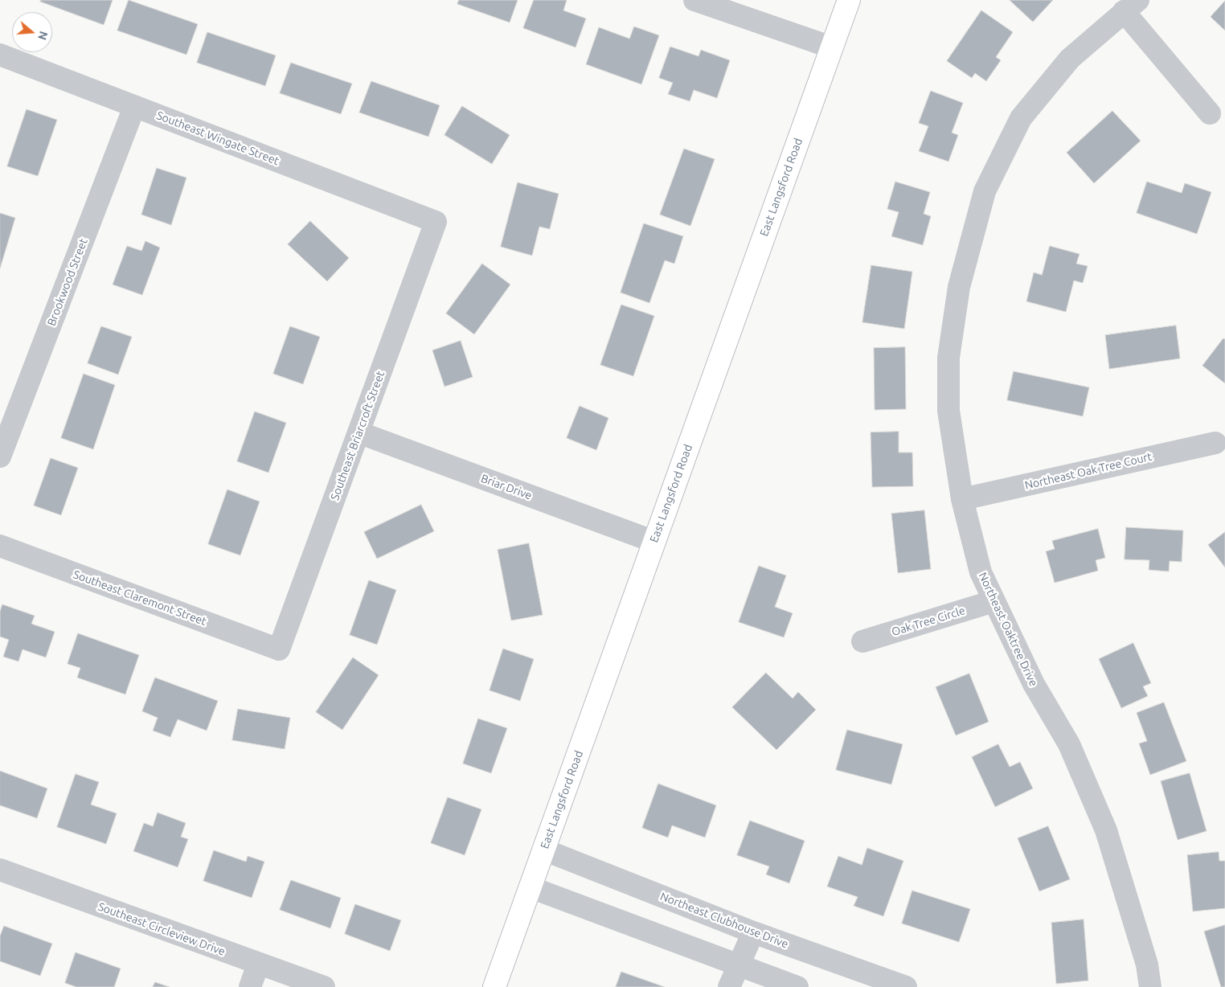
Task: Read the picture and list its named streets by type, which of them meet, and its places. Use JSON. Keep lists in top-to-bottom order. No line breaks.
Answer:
{"streets":{"street":["Southeast Wingate Street","East Langsford Road","Brookwood Street","Southeast Briarcroft Street","Northeast Oak Tree Court","Briar Drive","Southeast Claremont Street","Oak Tree Circle","Northeast Oaktree Drive","Northeast Clubhouse Drive","Southeast Circleview Drive"]},"crossings":[["Southeast Wingate Street","Brookwood Street"],["Southeast Wingate Street","Southeast Briarcroft Street"],["East Langsford Road","Briar Drive"],["East Langsford Road","Northeast Clubhouse Drive"],["Southeast Briarcroft Street","Briar Drive"],["Southeast Briarcroft Street","Southeast Claremont Street"],["Northeast Oak Tree Court","Northeast Oaktree Drive"],["Oak Tree Circle","Northeast Oaktree Drive"]],"north":"right"}
